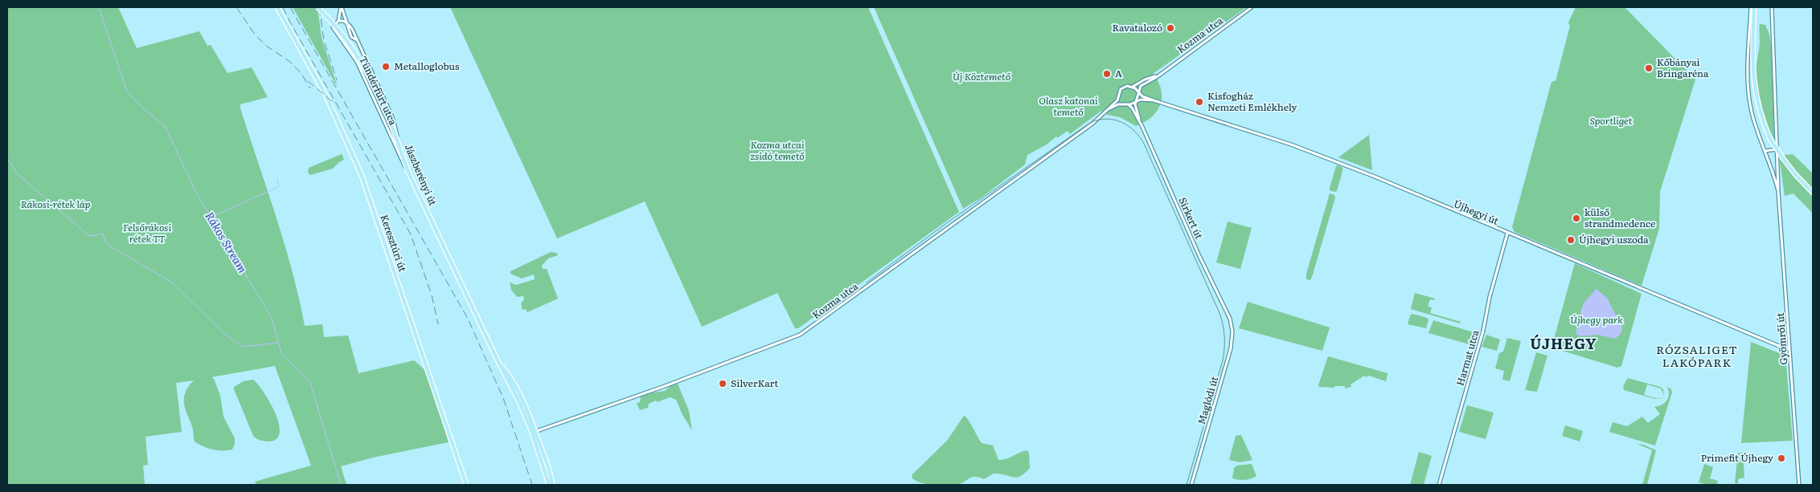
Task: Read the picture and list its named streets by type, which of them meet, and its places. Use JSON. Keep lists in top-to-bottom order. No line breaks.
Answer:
{"streets":{"main road":["Jászberényi út","Keresztúri út"],"street":["Kozma utca","Tündérfürt utca","Újhegyi út","Sírkert út","Gyömrői út","Harmat utca","Maglódi út"]},"crossings":[["Kozma utca","Jászberényi út"],["Kozma utca","Újhegyi út"],["Kozma utca","Sírkert út"],["Tündérfürt utca","Jászberényi út"],["Újhegyi út","Sírkert út"],["Újhegyi út","Gyömrői út"],["Újhegyi út","Harmat utca"],["Sírkert út","Maglódi út"]],"districts":["ÚJHEGY","RÓZSALIGET LAKÓPARK"],"water":["Rákos Stream"],"parks":["Új Köztemető","Olasz katonai temető","Sportliget","Kozma utcai zsidó temető","Rákosi-rétek láp","Felsőrákosi rétek TT","Újhegy park"],"places":["Ravatalozó","Metalloglobus","Kőbányai Bringaréna","A","Kisfogház Nemzeti Emlékhely","külső strandmedence","Újhegyi uszoda","SilverKart","Primefit Újhegy"]}
